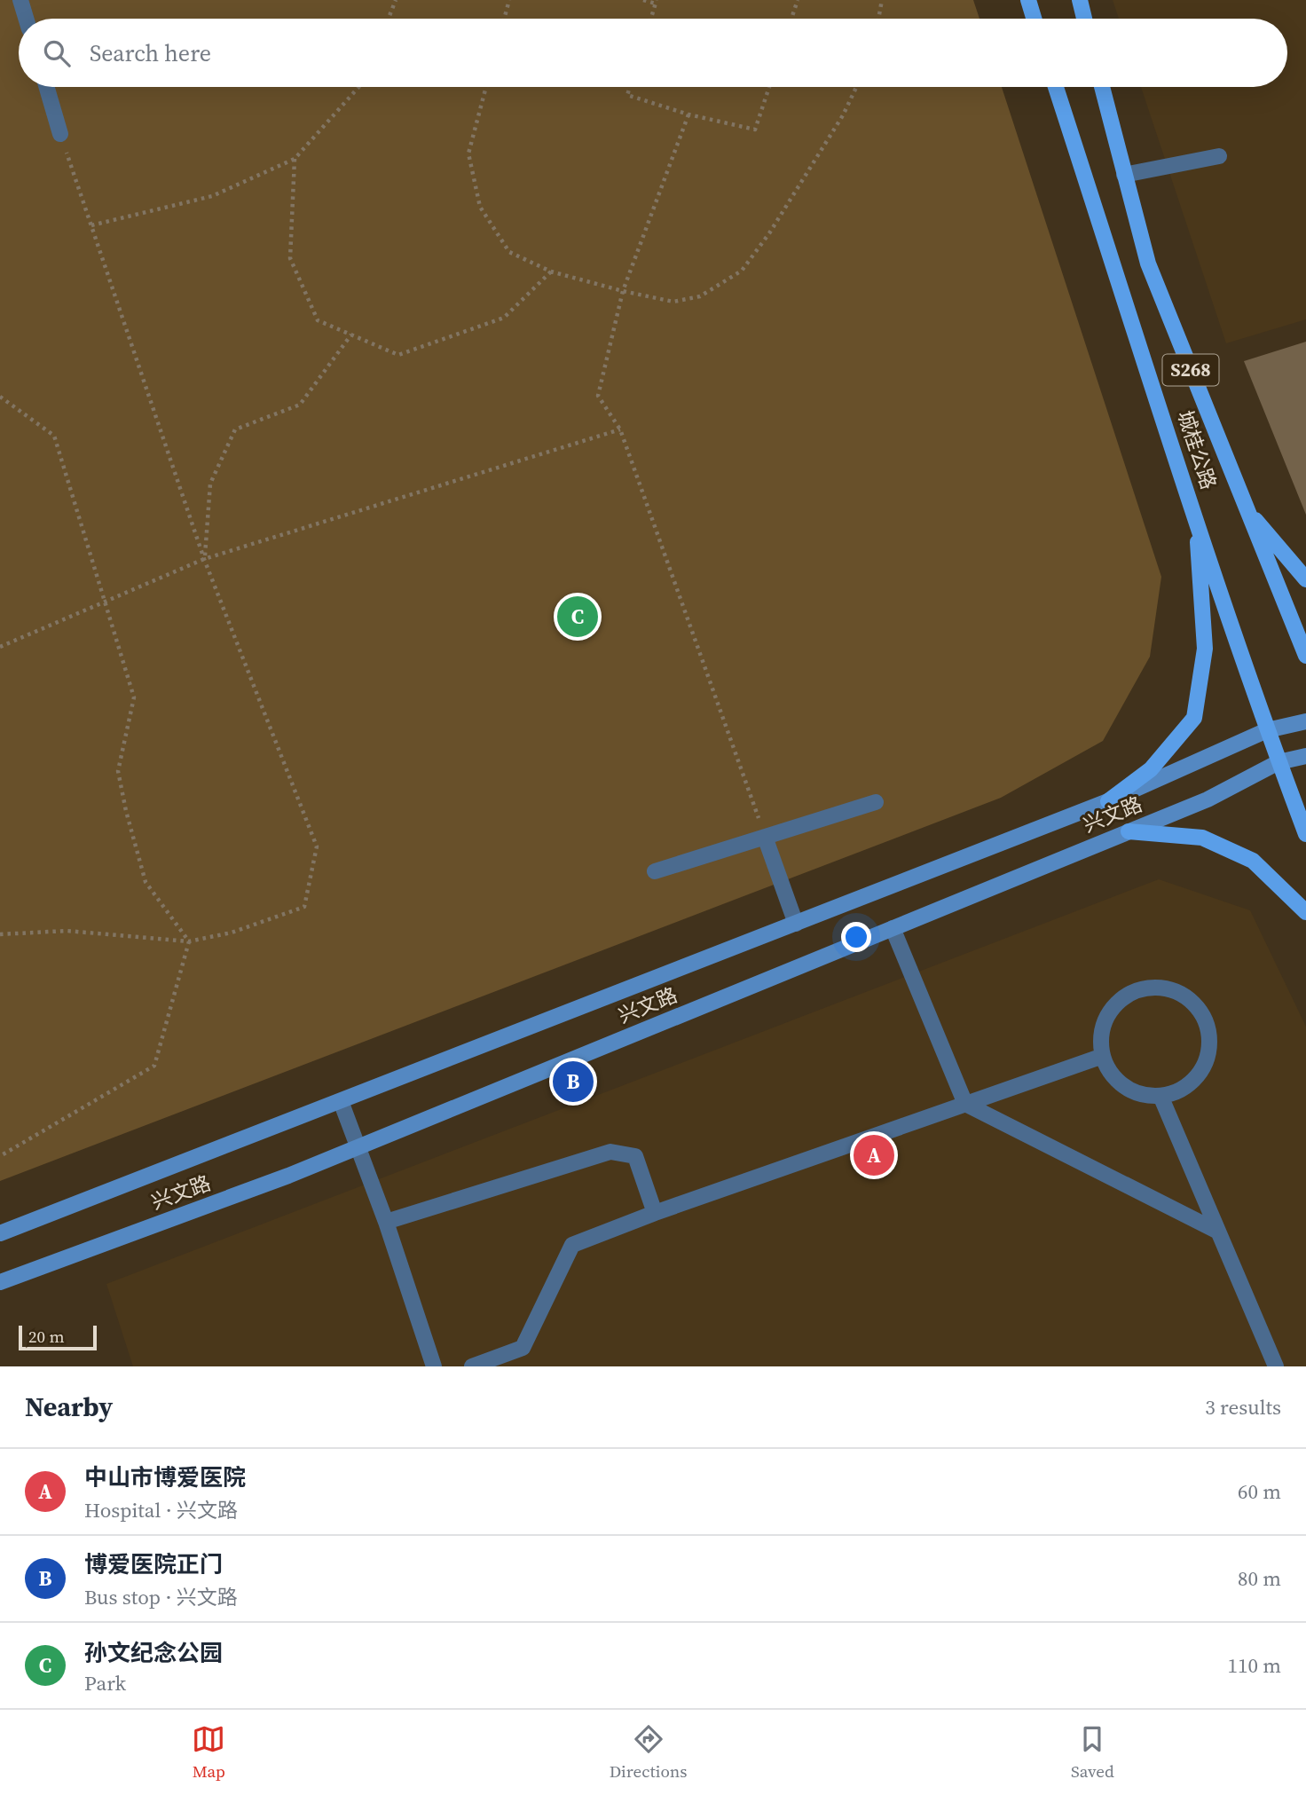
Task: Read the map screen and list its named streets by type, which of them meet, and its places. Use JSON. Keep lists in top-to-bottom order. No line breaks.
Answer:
{"streets":{"main road":["S268","城桂公路","兴文路"]},"crossings":[["城桂公路","兴文路"]],"scale_bar":"20 m","page":{"search":"Search here","pins":["C","B","A"],"scale":"20 m","heading":["Nearby","3 results"],"list":[{"mark":"A","name":"中山市博爱医院","note":"Hospital · 兴文路","value":"60 m"},{"mark":"B","name":"博爱医院正门","note":"Bus stop · 兴文路","value":"80 m"},{"mark":"C","name":"孙文纪念公园","note":"Park","value":"110 m"}],"nav":["Map","Directions","Saved"]}}
